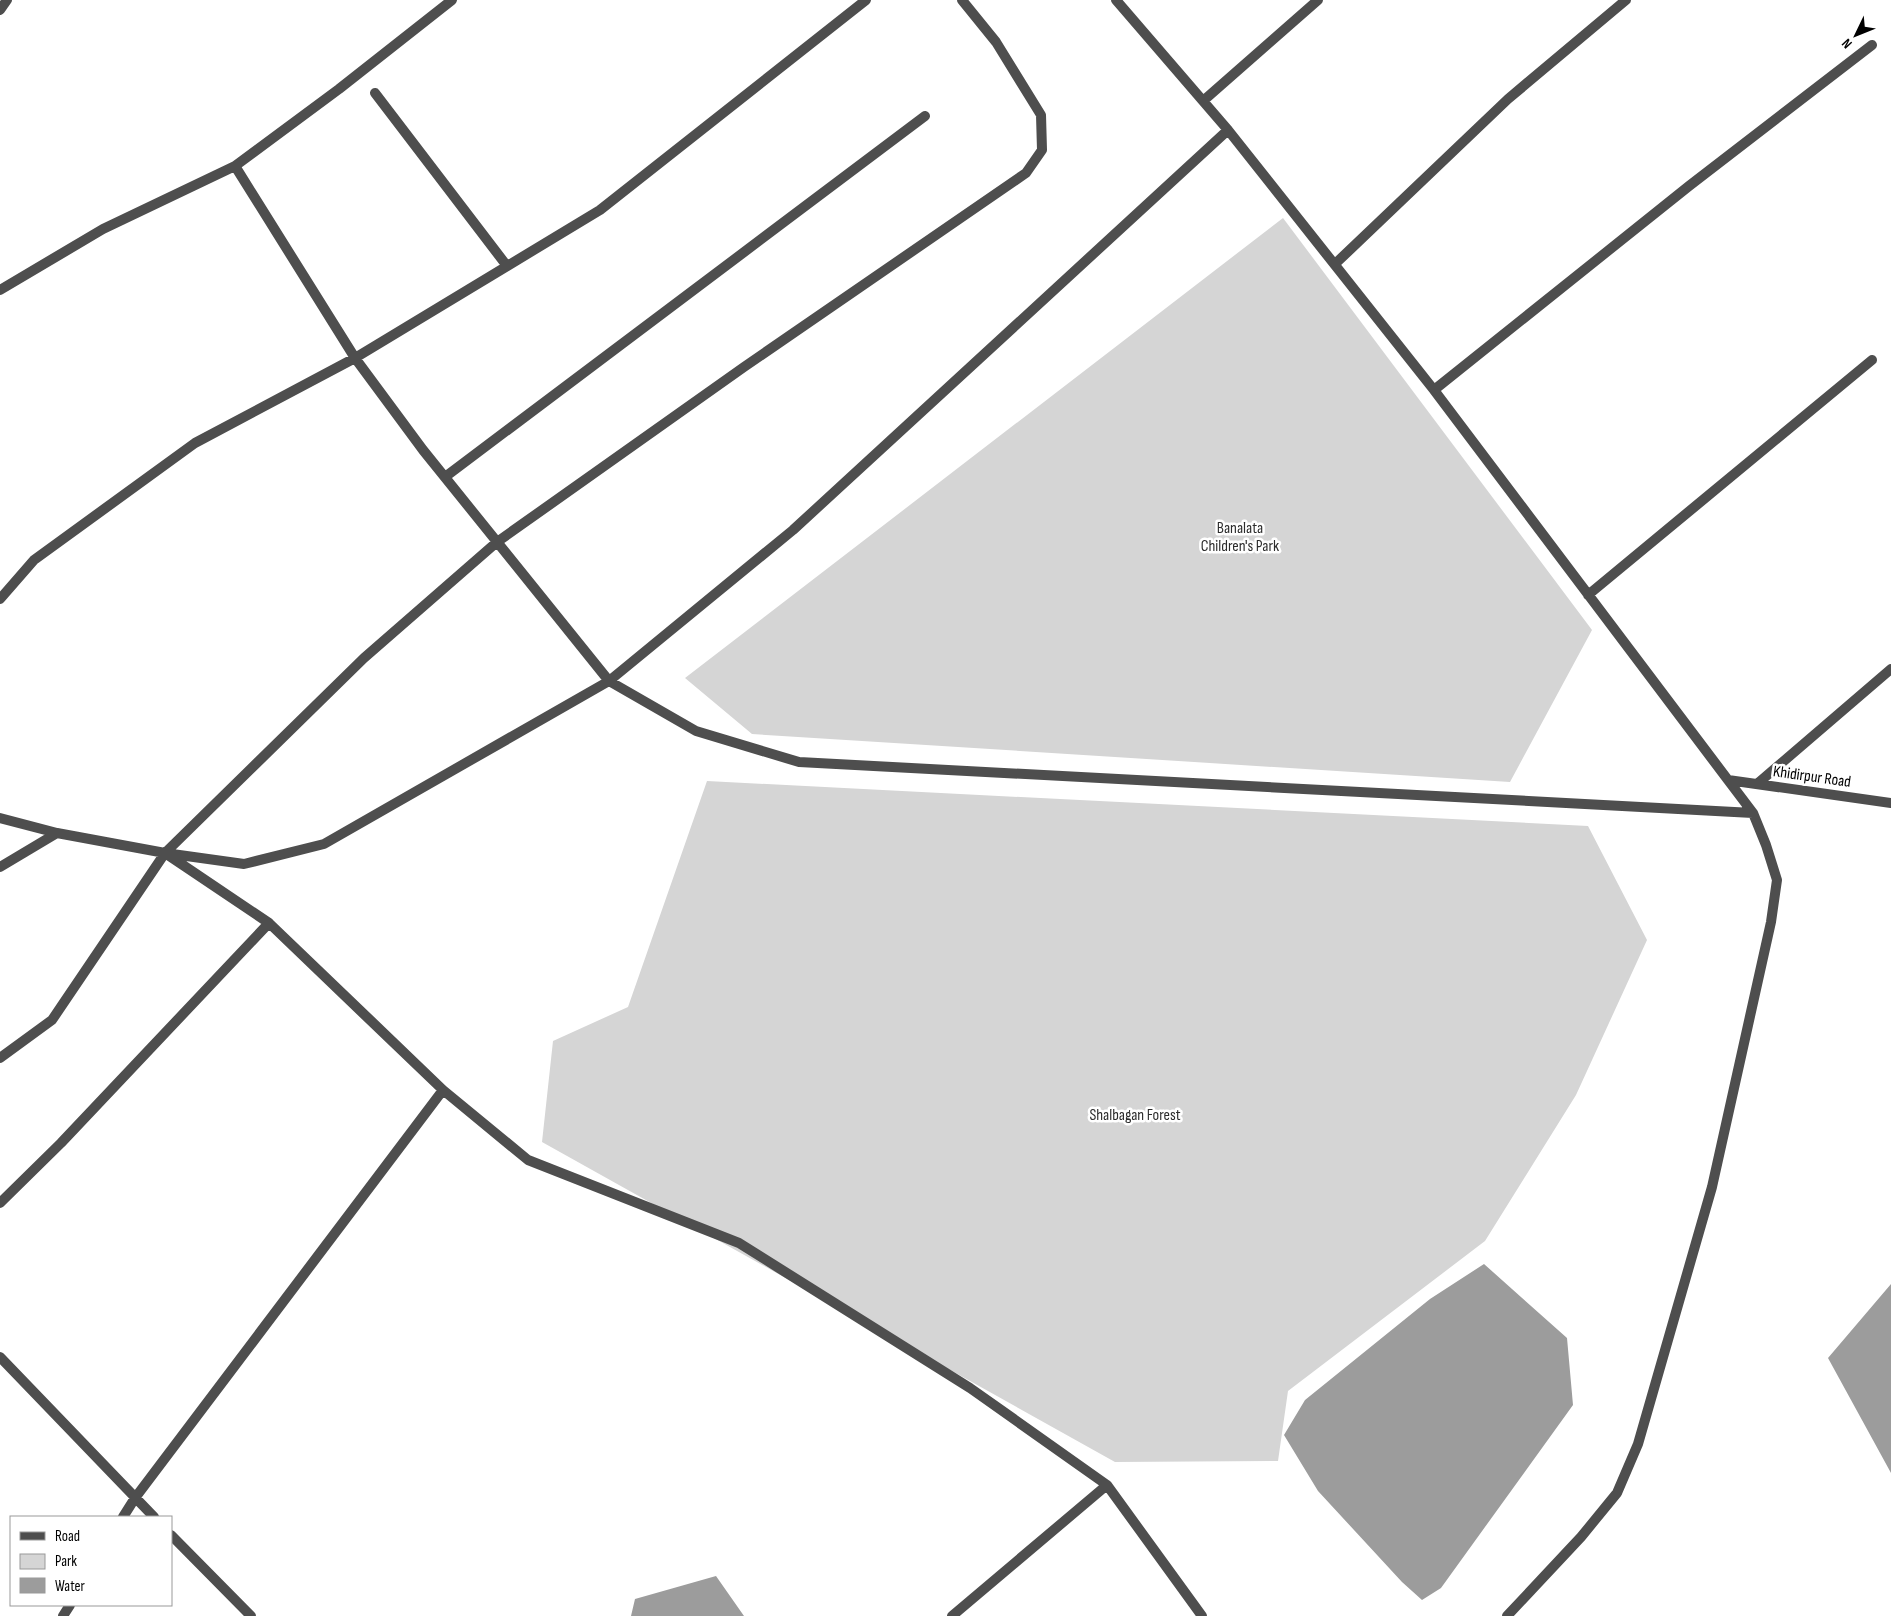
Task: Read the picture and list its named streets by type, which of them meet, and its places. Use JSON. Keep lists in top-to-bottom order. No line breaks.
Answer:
{"streets":{"street":["Khidirpur Road"]},"parks":["Banalata Children's Park","Shalbagan Forest"],"legend":["Road","Park","Water"],"north":"bottom left"}
